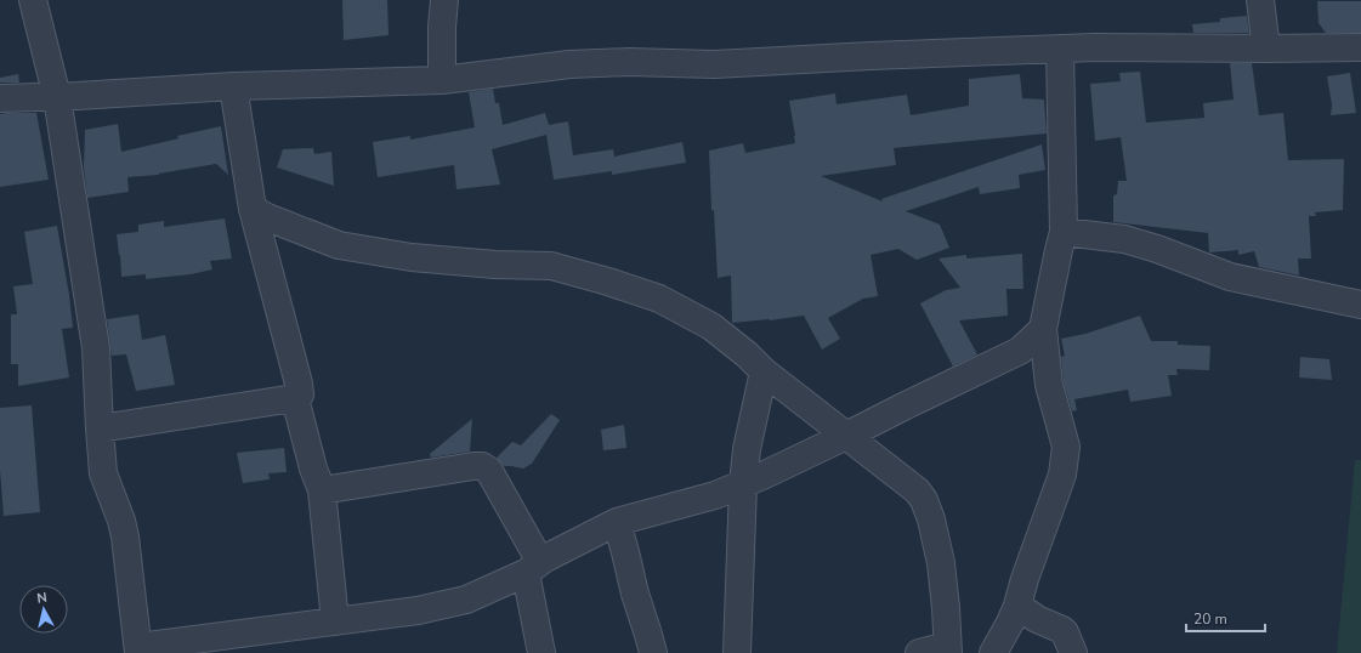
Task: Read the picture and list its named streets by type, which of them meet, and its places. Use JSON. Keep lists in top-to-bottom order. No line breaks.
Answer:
{"scale_bar":"20 m","north":"top"}
